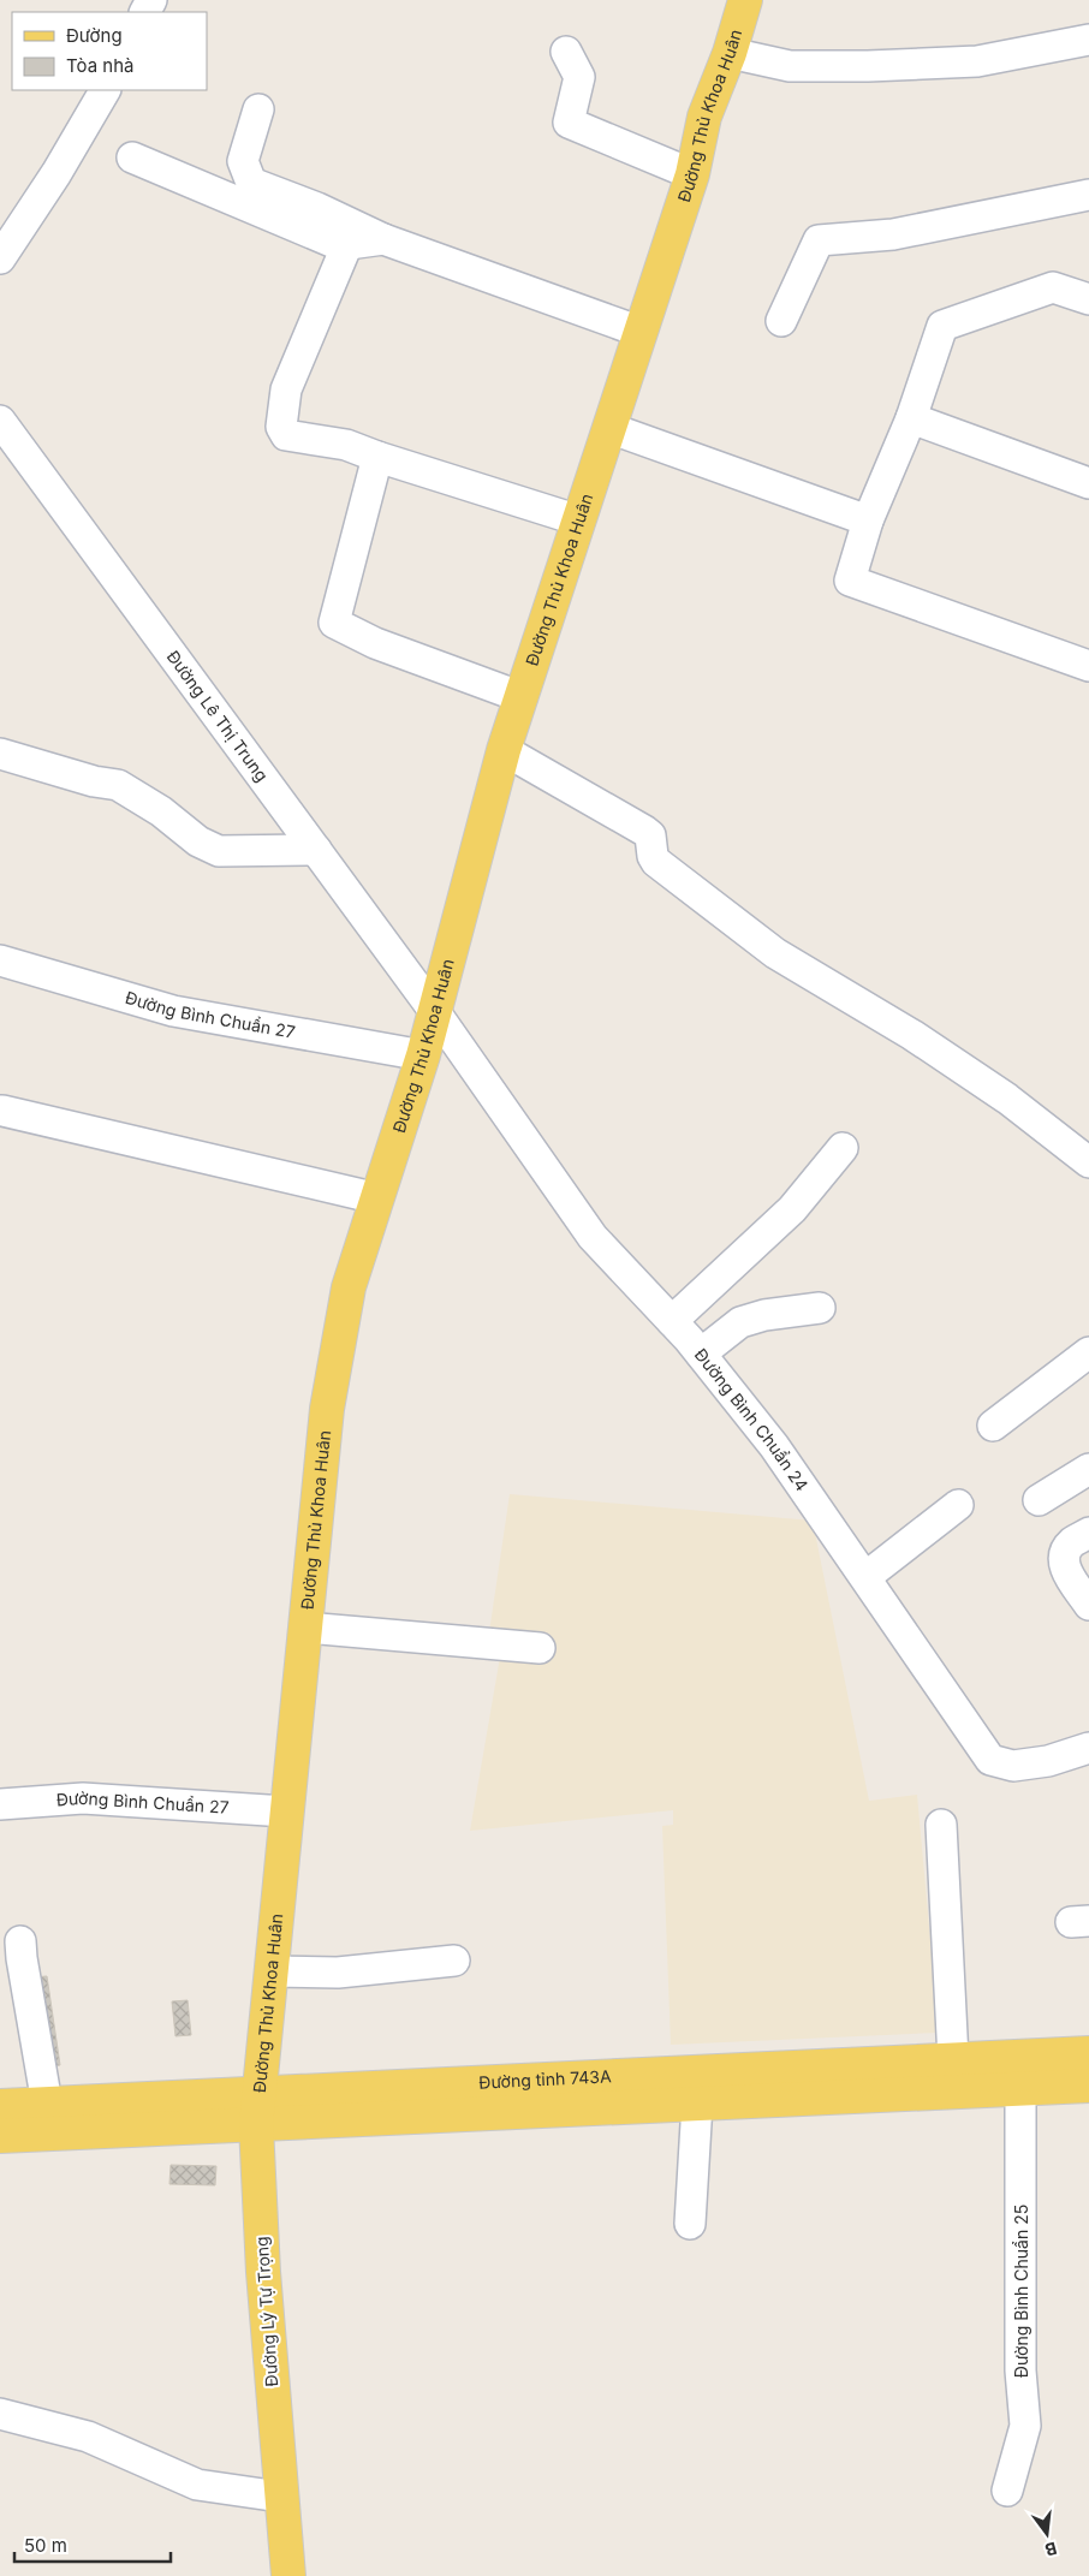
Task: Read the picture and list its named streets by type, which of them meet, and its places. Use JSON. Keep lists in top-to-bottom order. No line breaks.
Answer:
{"streets":{"main road":["Đường Thủ Khoa Huân","Đường tỉnh 743A","Đường Lý Tự Trọng"],"street":["Đường Lê Thị Trung","Đường Bình Chuẩn 27","Đường Bình Chuẩn 24","Đường Bình Chuẩn 25"]},"crossings":[["Đường Thủ Khoa Huân","Đường Lê Thị Trung"],["Đường Thủ Khoa Huân","Đường Bình Chuẩn 27"],["Đường Thủ Khoa Huân","Đường Bình Chuẩn 24"],["Đường Thủ Khoa Huân","Đường tỉnh 743A"],["Đường Thủ Khoa Huân","Đường Lý Tự Trọng"],["Đường Lê Thị Trung","Đường Bình Chuẩn 24"],["Đường tỉnh 743A","Đường Bình Chuẩn 25"],["Đường tỉnh 743A","Đường Lý Tự Trọng"]],"legend":["Đường","Tòa nhà"],"scale_bar":"50 m","north":"bottom"}
